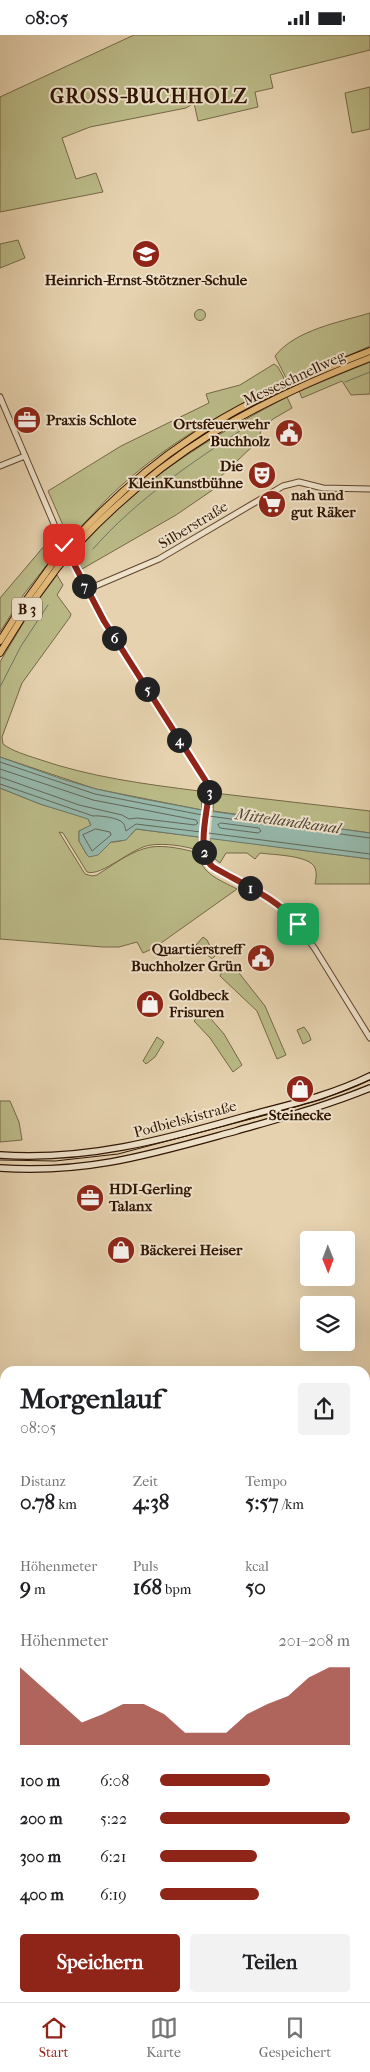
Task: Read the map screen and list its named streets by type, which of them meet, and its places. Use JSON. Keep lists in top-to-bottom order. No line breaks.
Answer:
{"streets":{"highway":["Messeschnellweg","B 3"],"main road":["Podbielskistraße"],"street":["Silberstraße"]},"districts":["GROSS-BUCHHOLZ"],"water":["Mittellandkanal"],"places":{"school or university":["Heinrich-Ernst-Stötzner-Schule"],"office":["Praxis Schlote","HDI-Gerling Talanx"],"public building":["Ortsfeuerwehr Buchholz","Quartierstreff Buchholzer Grün"],"theatre":["Die KleinKunstbühne"],"supermarket":["nah und gut Räker"],"shop":["Goldbeck Frisuren","Steinecke","Bäckerei Heiser"]},"north":"bottom","page":{"status":"08:05","pins":["7","6","5","4","3","2","1"],"heading":["Morgenlauf","08:05"],"stats":[["Distanz","0.78 km"],["Zeit","4:38"],["Tempo","5:57 /km"],["Höhenmeter","9 m"],["Puls","168 bpm"],["kcal","50"]],"chart":["Höhenmeter","201–208 m"],"list":[{"name":"100 m","note":"6:08"},{"name":"200 m","note":"5:22"},{"name":"300 m","note":"6:21"},{"name":"400 m","note":"6:19"}],"buttons":["Speichern","Teilen"],"tabs":["Start","Karte","Gespeichert"]}}
